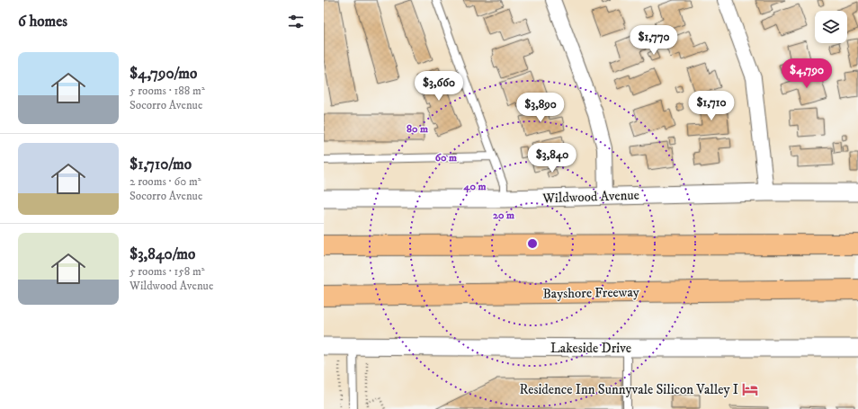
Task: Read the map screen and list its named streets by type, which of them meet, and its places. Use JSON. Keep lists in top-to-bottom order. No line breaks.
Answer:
{"streets":{"highway":["Bayshore Freeway"],"street":["Wildwood Avenue","Lakeside Drive"]},"places":{"hotel":["Residence Inn Sunnyvale Silicon Valley I"]},"page":{"heading":"6 homes","price":["$1,770","$4,790","$3,660","$1,710","$3,890","$3,840"],"list":[{"name":"$4,790/mo","note":"5 rooms · 188 m² · Socorro Avenue"},{"name":"$1,710/mo","note":"2 rooms · 60 m² · Socorro Avenue"},{"name":"$3,840/mo","note":"5 rooms · 158 m² · Wildwood Avenue"}]},"rings":["80 m","60 m","40 m","20 m"]}
